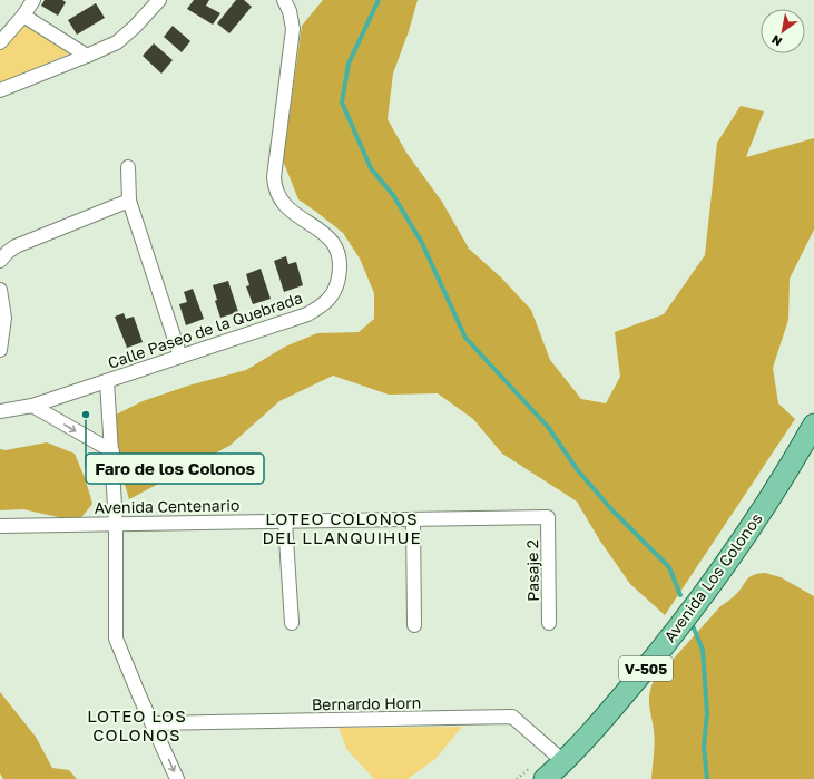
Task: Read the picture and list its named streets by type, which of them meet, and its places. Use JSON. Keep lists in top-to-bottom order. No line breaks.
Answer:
{"streets":{"main road":["Avenida Los Colonos","V-505"],"street":["Calle Paseo de la Quebrada","Avenida Centenario","Pasaje 2","Bernardo Horn"]},"crossings":[["Avenida Centenario","Pasaje 2"],["Avenida Los Colonos","Bernardo Horn"]],"districts":["LOTEO COLONOS DEL LLANQUIHUE","LOTEO LOS COLONOS"],"places":["Faro de los Colonos"],"north":"bottom left"}
